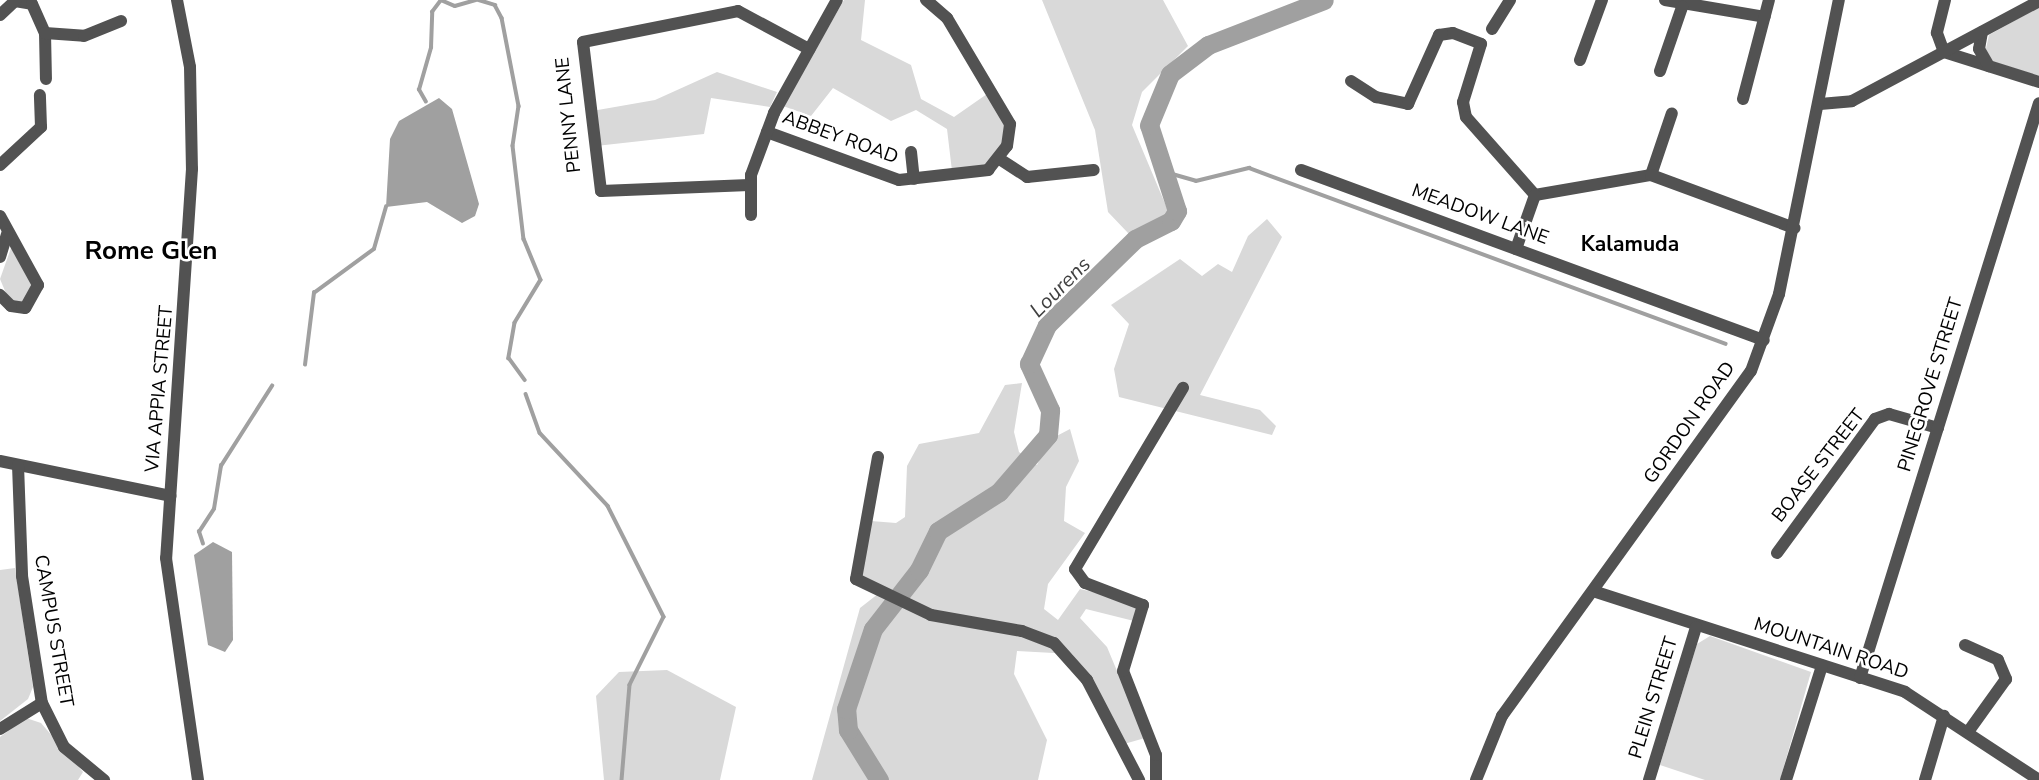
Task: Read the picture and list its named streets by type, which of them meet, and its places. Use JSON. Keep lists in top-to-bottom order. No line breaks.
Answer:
{"streets":{"street":["PENNY LANE","ABBEY ROAD","MEADOW LANE","PINEGROVE STREET","VIA APPIA STREET","GORDON ROAD","BOASE STREET","CAMPUS STREET","MOUNTAIN ROAD","PLEIN STREET"]},"crossings":[["MEADOW LANE","GORDON ROAD"],["PINEGROVE STREET","BOASE STREET"],["PINEGROVE STREET","MOUNTAIN ROAD"],["GORDON ROAD","MOUNTAIN ROAD"],["MOUNTAIN ROAD","PLEIN STREET"]],"districts":["Kalamuda","Rome Glen"],"water":["Lourens"]}
